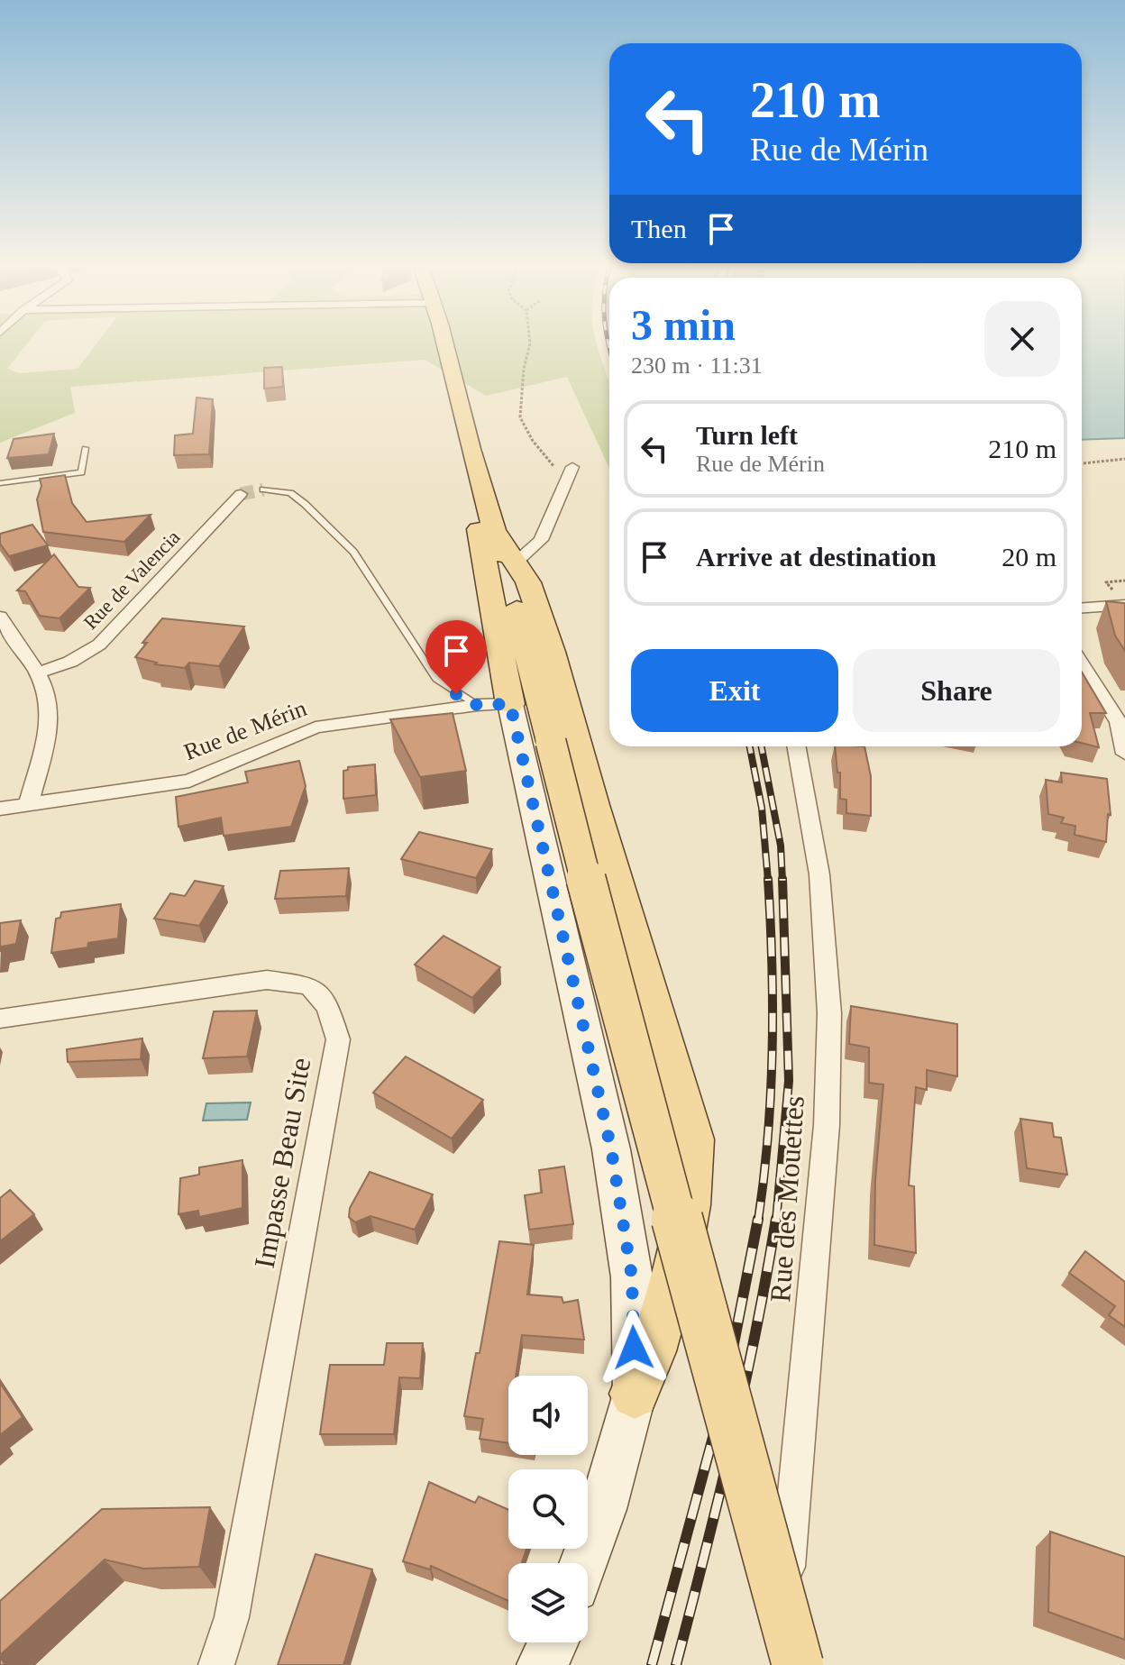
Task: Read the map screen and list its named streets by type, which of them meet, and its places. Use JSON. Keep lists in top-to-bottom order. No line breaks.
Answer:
{"streets":{"street":["Rue de Valencia","Rue de Mérin","Impasse Beau Site","Rue des Mouettes"]},"page":{"turn":["210 m","Rue de Mérin"],"then":"Then","heading":["3 min","230 m · 11:31"],"list":[{"name":"Turn left","note":"Rue de Mérin","value":"210 m"},{"name":"Arrive at destination","value":"20 m"}],"buttons":["Exit","Share"]}}
